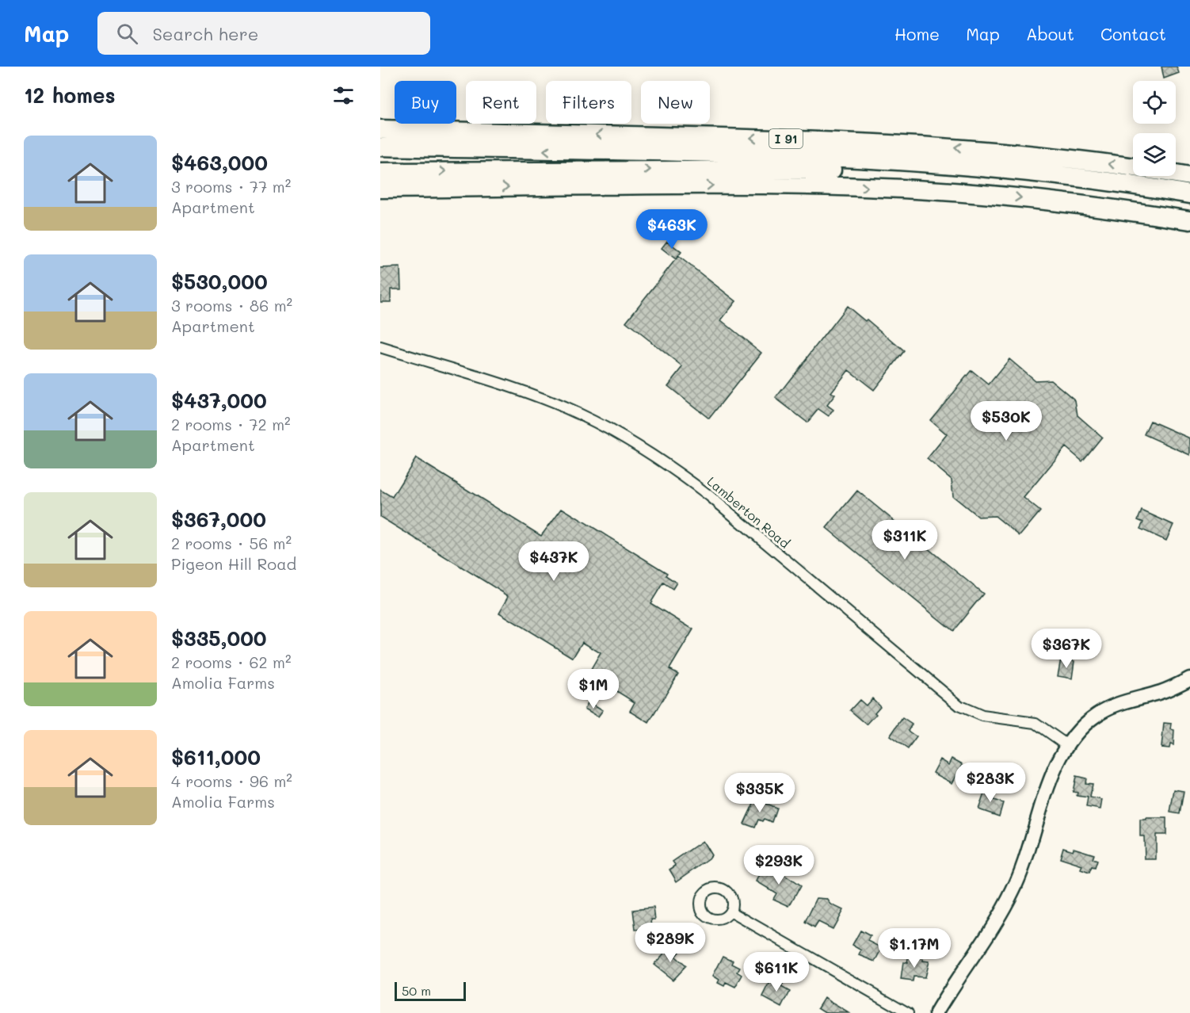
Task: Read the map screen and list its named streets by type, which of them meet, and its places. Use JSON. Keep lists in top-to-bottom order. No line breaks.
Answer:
{"streets":{"highway":["I 91"],"street":["Lamberton Road"]},"scale_bar":"50 m","page":{"header":"Map","search":"Search here","nav":["Home","Map","About","Contact"],"heading":"12 homes","chip":["Buy","Rent","Filters","New"],"list":[{"name":"$463,000","note":"3 rooms · 77 m² · Apartment"},{"name":"$530,000","note":"3 rooms · 86 m² · Apartment"},{"name":"$437,000","note":"2 rooms · 72 m² · Apartment"},{"name":"$367,000","note":"2 rooms · 56 m² · Pigeon Hill Road"},{"name":"$335,000","note":"2 rooms · 62 m² · Amolia Farms"},{"name":"$611,000","note":"4 rooms · 96 m² · Amolia Farms"}],"price":["$463K","$530K","$311K","$437K","$367K","$1M","$283K","$335K","$293K","$289K","$1.17M","$611K"],"scale":"50 m"}}
